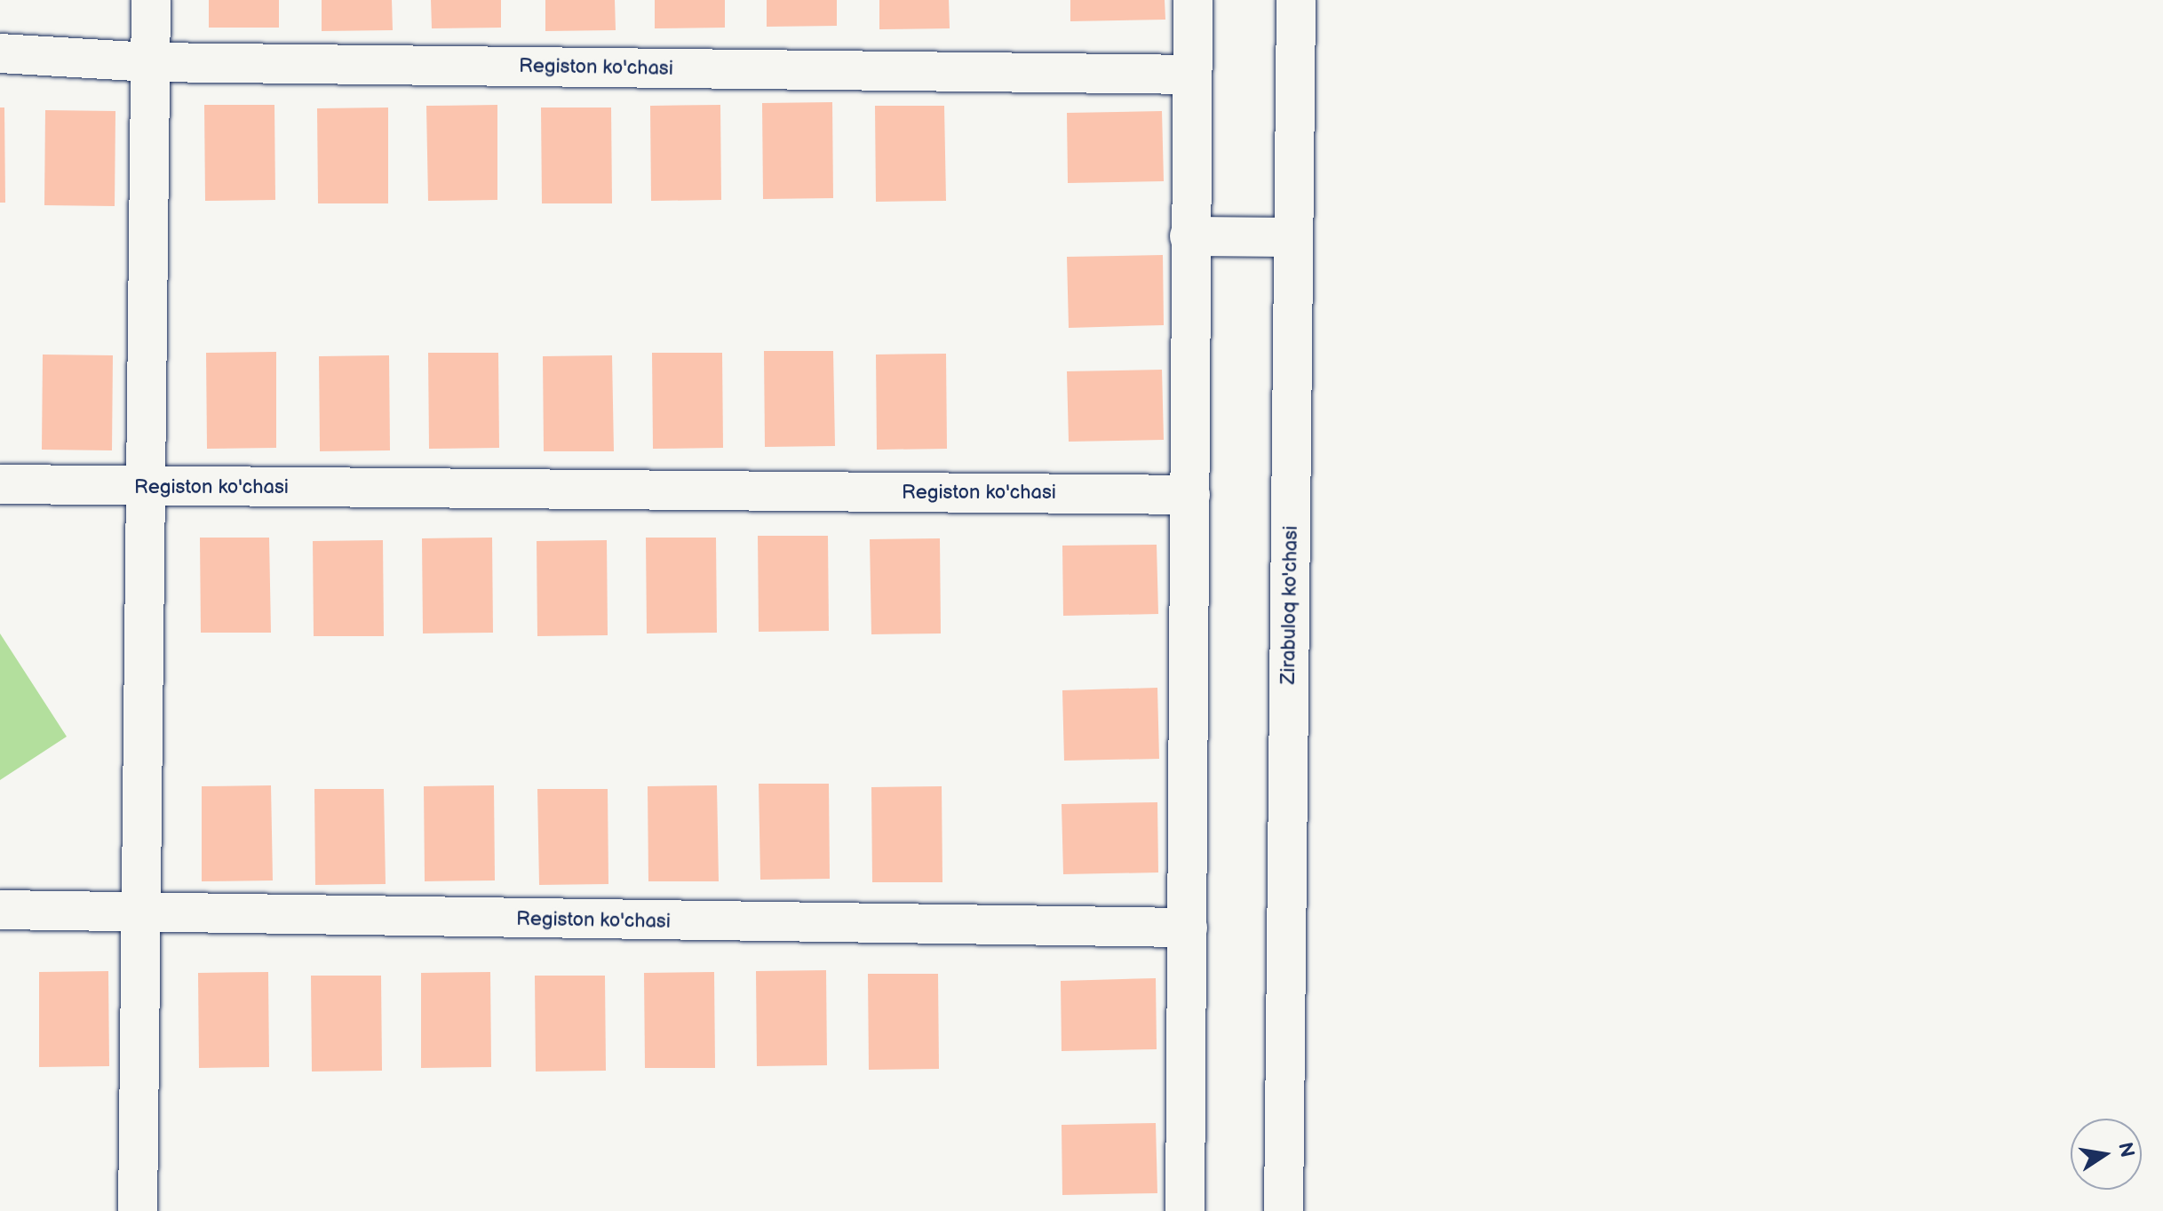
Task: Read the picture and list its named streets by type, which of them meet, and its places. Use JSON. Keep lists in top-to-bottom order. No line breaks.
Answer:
{"streets":{"street":["Registon ko'chasi","Zirabuloq ko'chasi"]},"north":"right"}
